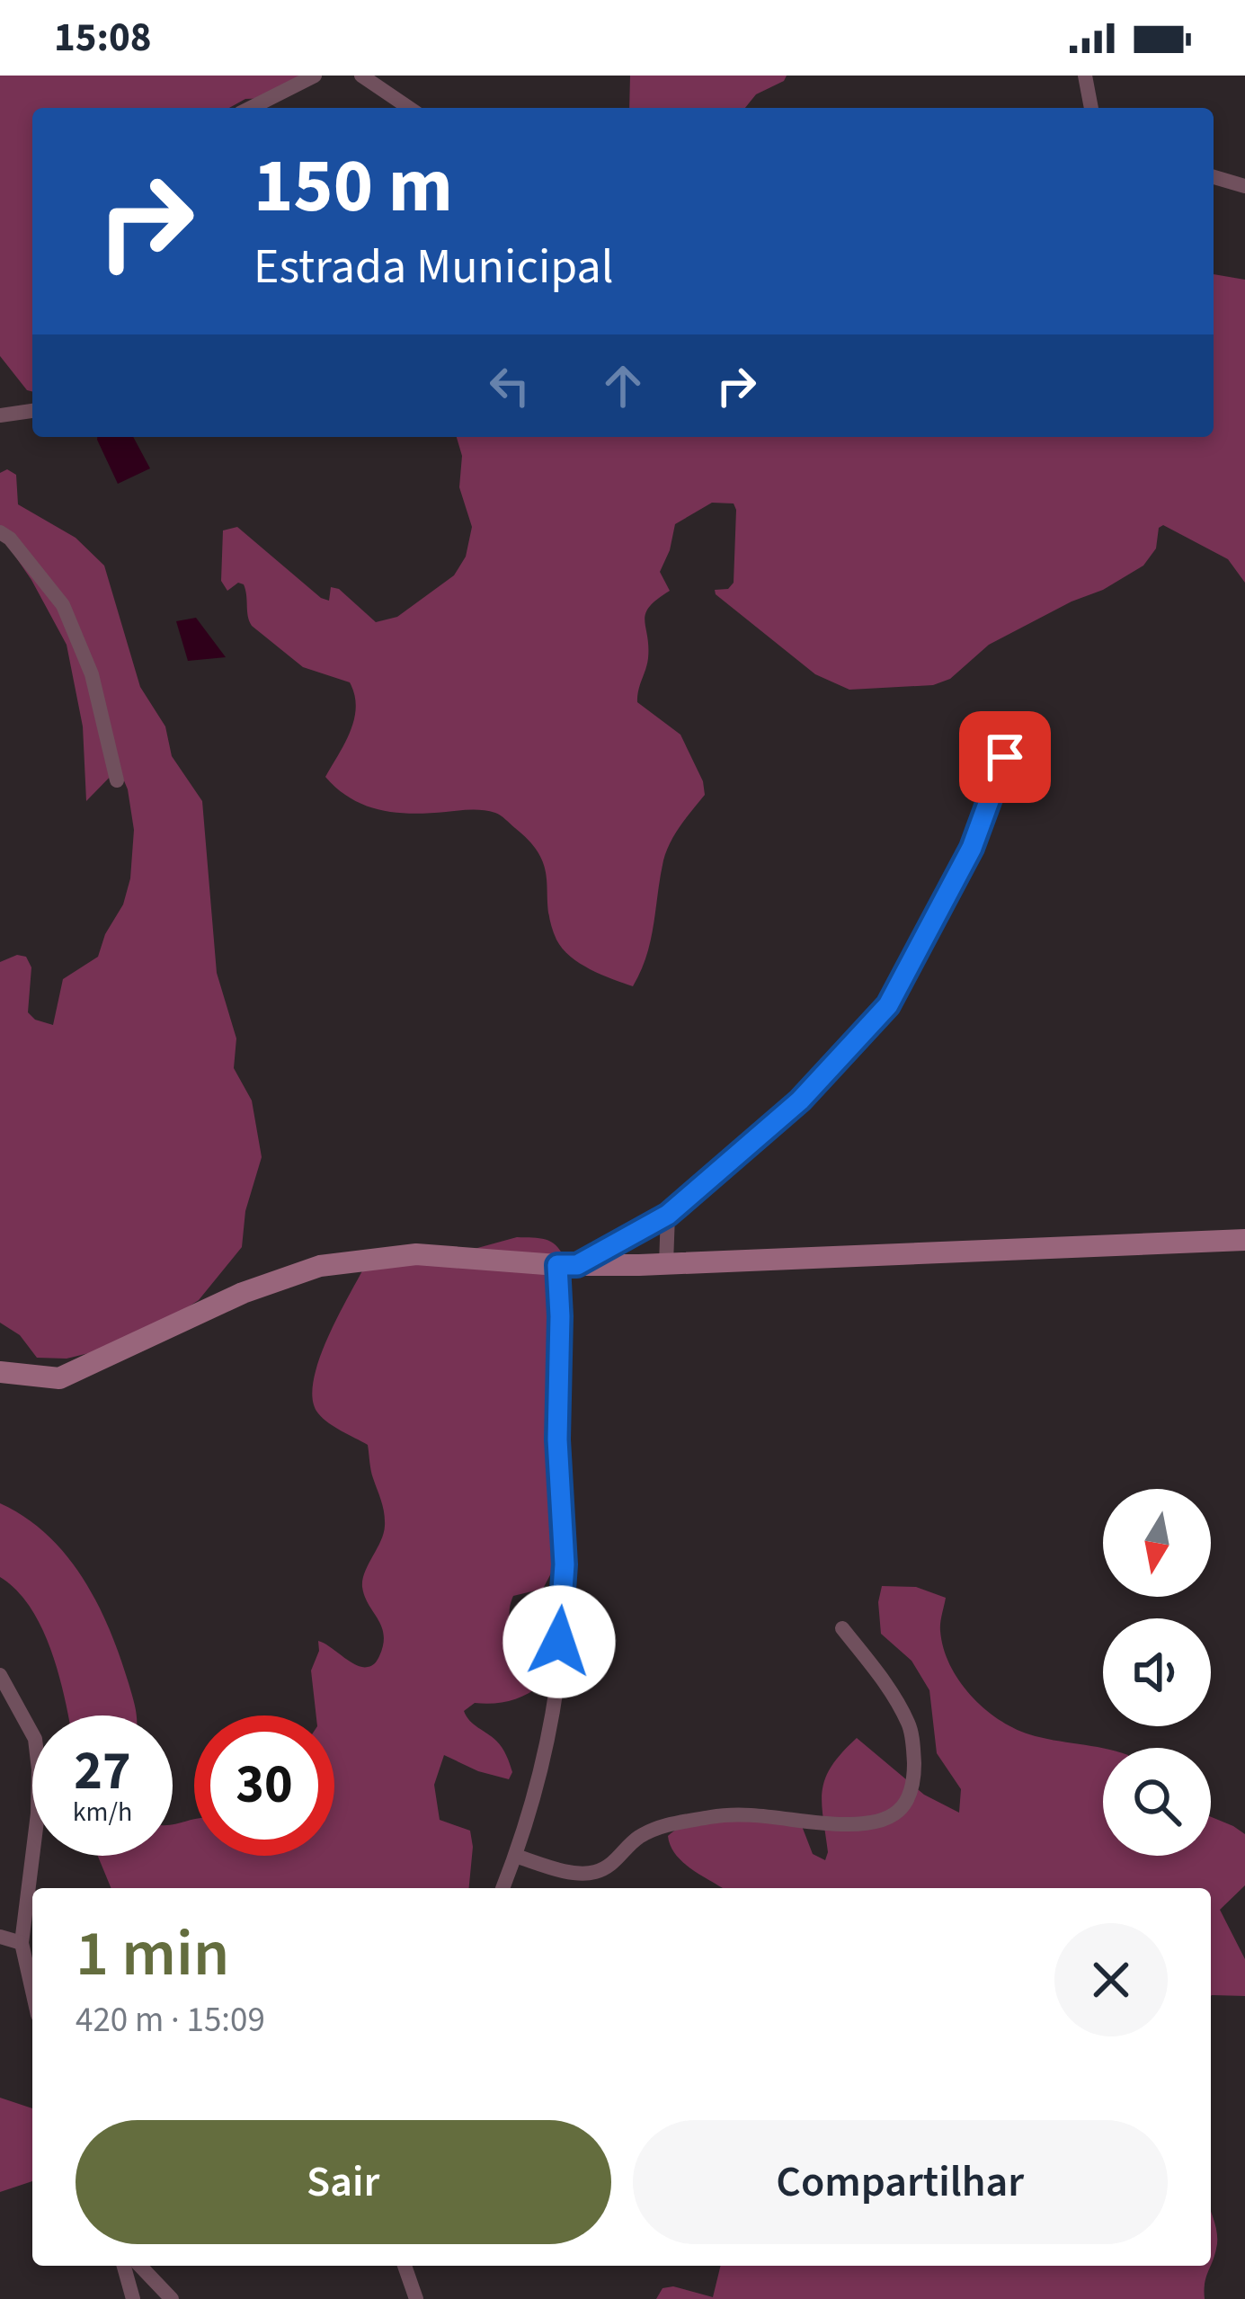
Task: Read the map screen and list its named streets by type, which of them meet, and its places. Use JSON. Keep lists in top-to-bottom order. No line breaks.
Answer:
{"north":"bottom","page":{"status":"15:08","turn":["150 m","Estrada Municipal"],"speed":"27 km/h","limit":"30","heading":["1 min","420 m · 15:09"],"buttons":["Sair","Compartilhar"]}}
